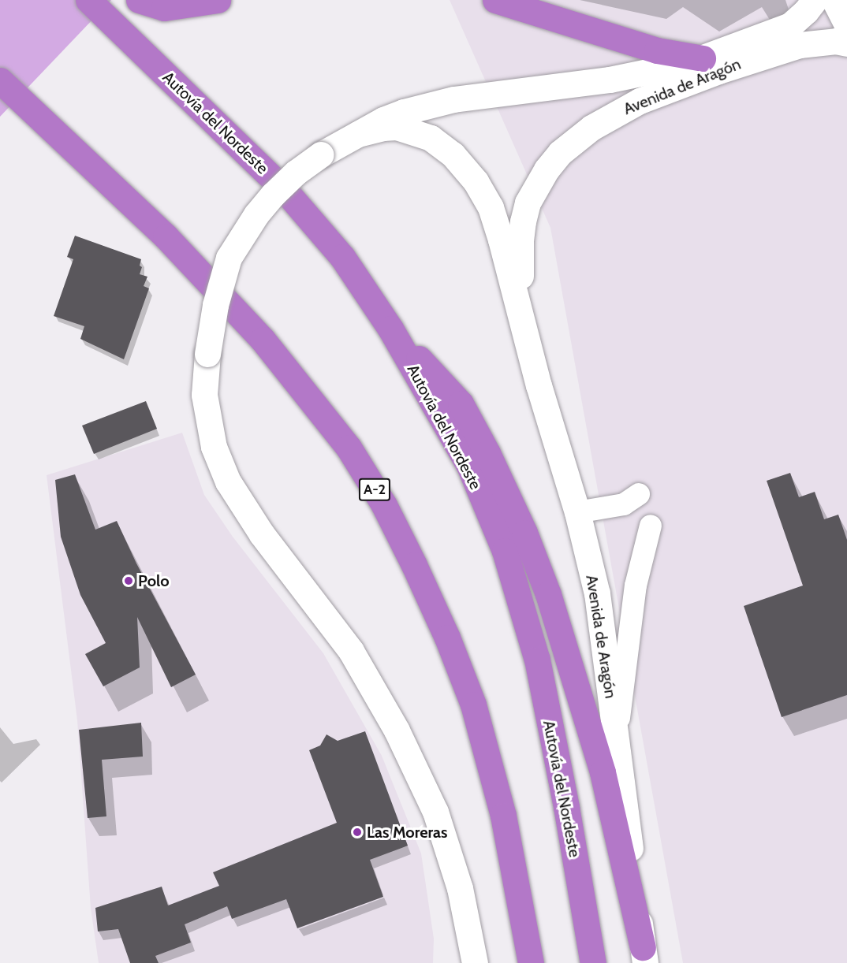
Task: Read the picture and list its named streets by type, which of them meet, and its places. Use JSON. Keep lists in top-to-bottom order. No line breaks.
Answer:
{"streets":{"highway":["Autovía del Nordeste","A-2"],"street":["Avenida de Aragón"]},"places":["Polo","Las Moreras"]}
